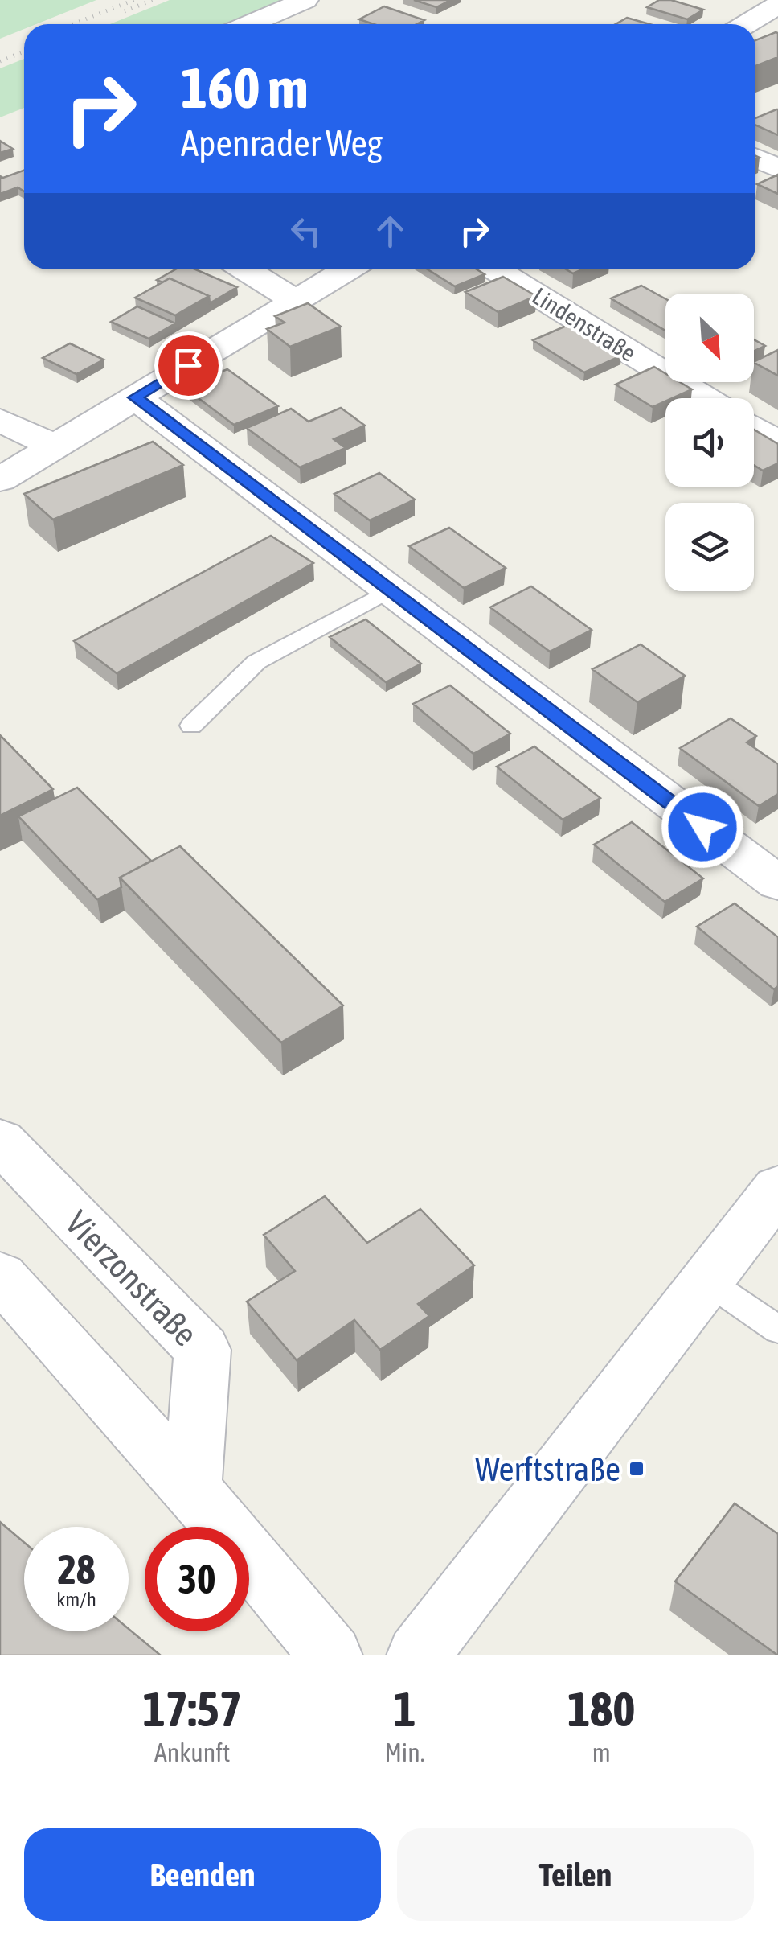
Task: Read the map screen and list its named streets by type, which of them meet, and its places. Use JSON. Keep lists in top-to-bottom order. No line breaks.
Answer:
{"streets":{"street":["Lindenstraße","Vierzonstraße"]},"places":{"transit":["Werftstraße"]},"north":"bottom right","page":{"turn":["160 m","Apenrader Weg"],"speed":"28 km/h","limit":"30","eta":["17:57","Ankunft","1","Min.","180","m"],"buttons":["Beenden","Teilen"]}}
